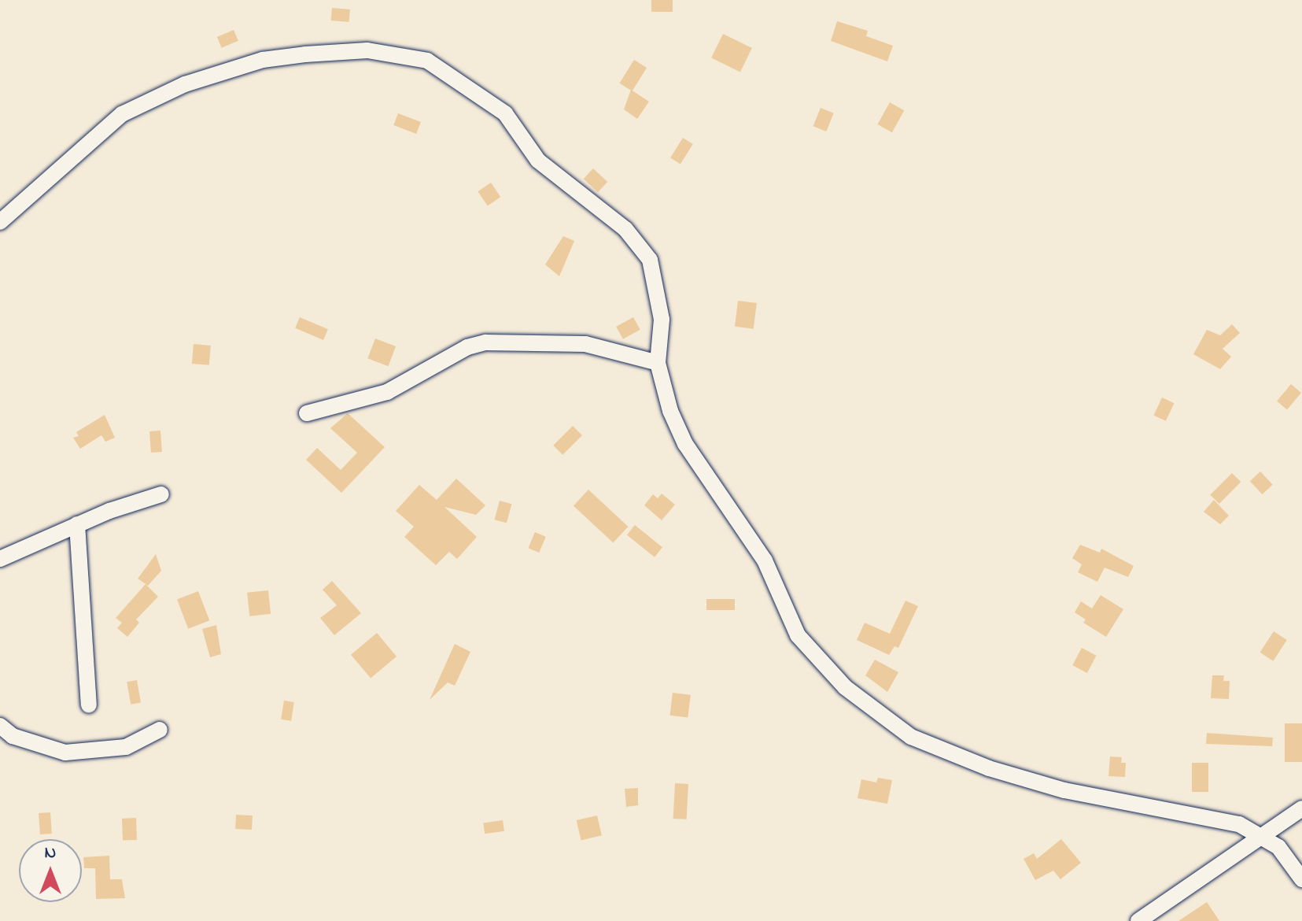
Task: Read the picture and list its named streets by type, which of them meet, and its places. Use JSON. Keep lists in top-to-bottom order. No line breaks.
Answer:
{"north":"top"}
